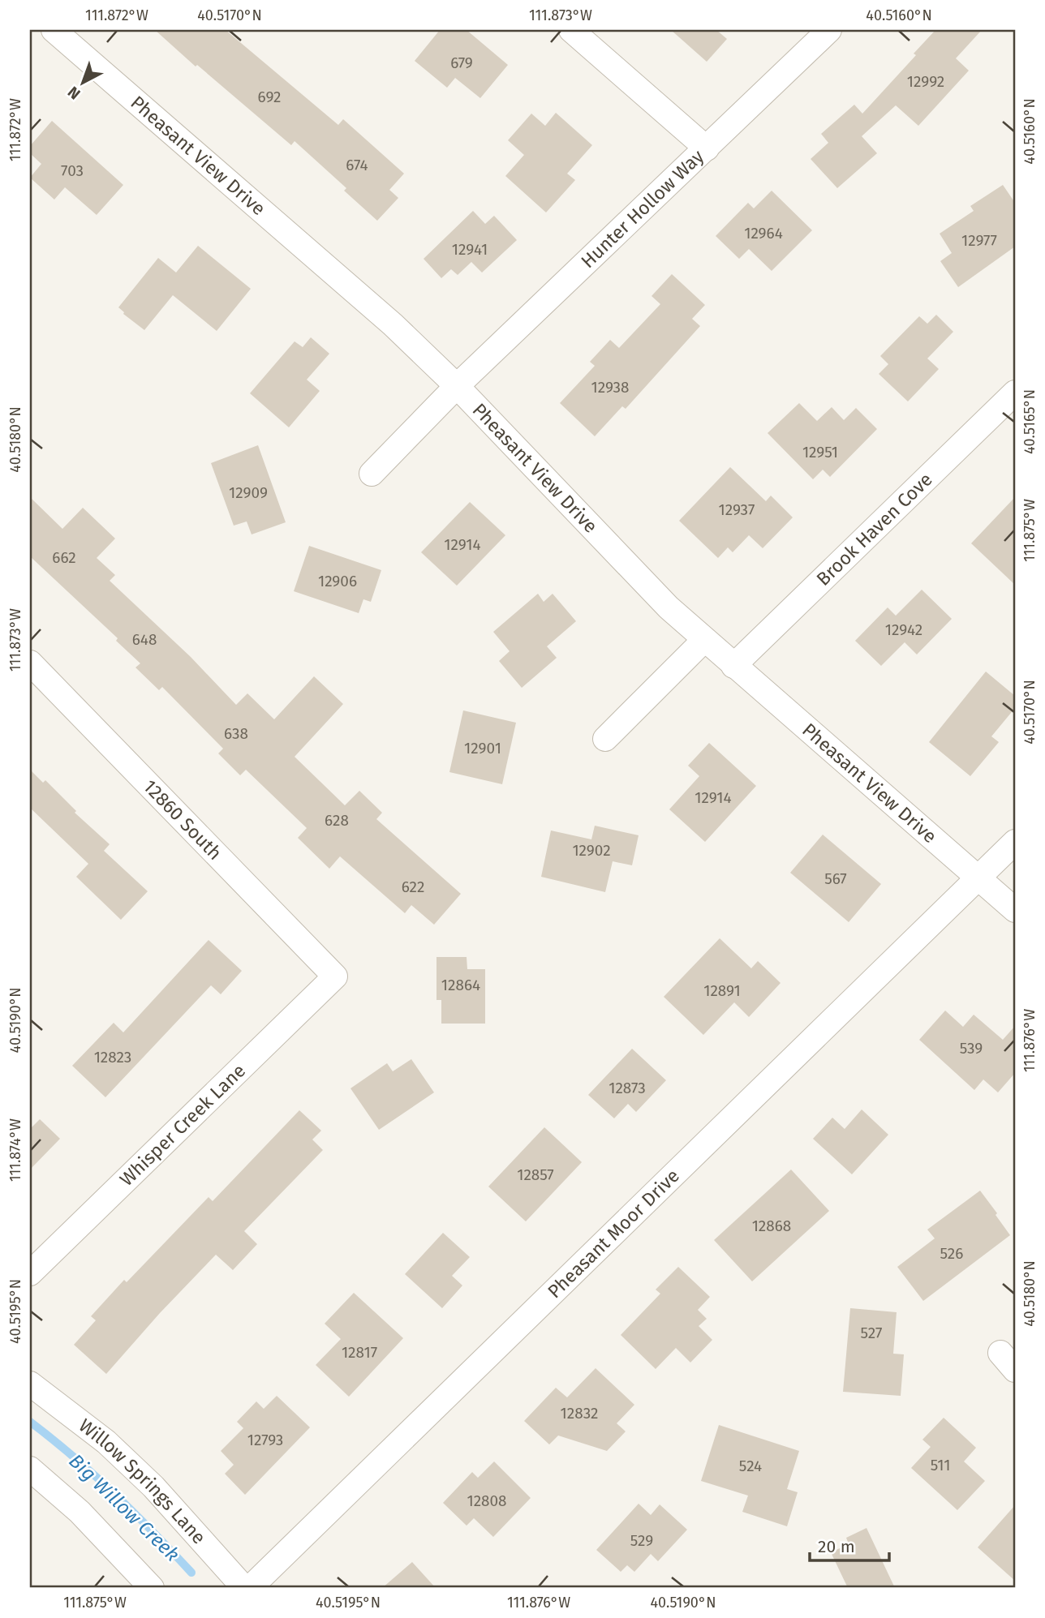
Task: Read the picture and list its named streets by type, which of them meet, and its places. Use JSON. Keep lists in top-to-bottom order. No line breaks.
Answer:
{"streets":{"street":["Pheasant View Drive","Hunter Hollow Way","Brook Haven Cove","12860 South","Whisper Creek Lane","Pheasant Moor Drive","Willow Springs Lane"]},"crossings":[["Pheasant View Drive","Hunter Hollow Way"],["Pheasant View Drive","Brook Haven Cove"],["Pheasant View Drive","Pheasant Moor Drive"],["12860 South","Whisper Creek Lane"]],"water":["Big Willow Creek"],"house_numbers":["679","12992","692","674","703","12964","12977","12941","12938","12951","12909","12937","12914","662","12906","12942","648","638","12901","12914","628","12902","567","622","12864","12891","539","12823","12873","12857","12868","526","527","12817","12832","12793","511","524","12808","529"],"scale_bar":"20 m","north":"bottom left","coordinates":["111.872°W","40.5170°N","111.873°W","40.5160°N","40.5165°N","40.5180°N","111.875°W","40.5190°N","111.876°W","111.874°W","40.5195°N"]}
